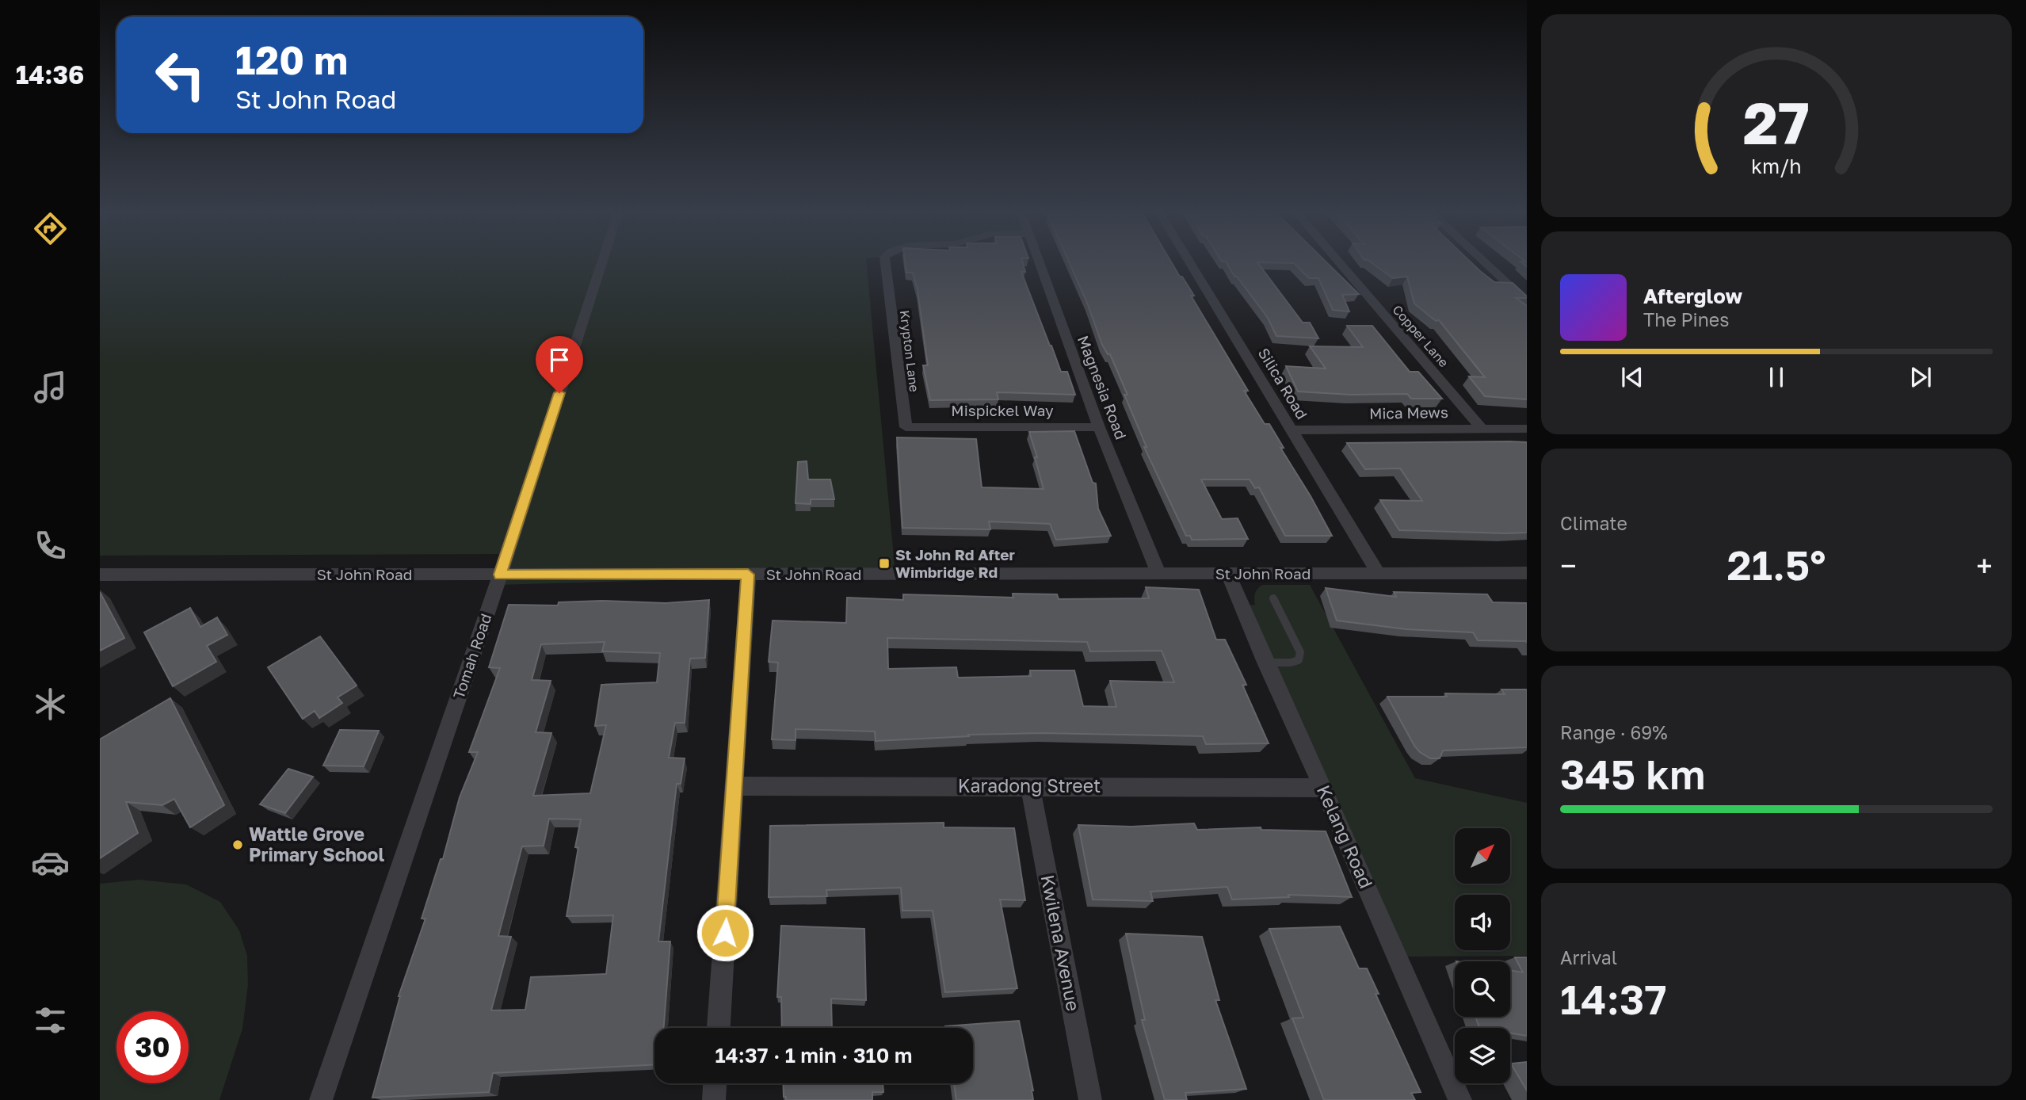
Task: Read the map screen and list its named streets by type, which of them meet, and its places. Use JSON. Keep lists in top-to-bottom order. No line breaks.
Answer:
{"streets":{"street":["Copper Lane","Krypton Lane","Silica Road","Magnesia Road","Mispickel Way","Mica Mews","St John Road","Tomah Road","Karadong Street","Kelang Road","Kwilena Avenue"]},"crossings":[["Copper Lane","Mica Mews"],["Krypton Lane","Mispickel Way"],["Silica Road","Mica Mews"],["Silica Road","St John Road"],["Magnesia Road","Mispickel Way"],["Magnesia Road","St John Road"],["St John Road","Tomah Road"],["St John Road","Kelang Road"],["Karadong Street","Kelang Road"],["Karadong Street","Kwilena Avenue"]],"places":{"transit":["St John Rd After Wimbridge Rd"],"other":["Wattle Grove Primary School"]},"north":"top right","page":{"tabs":"14:36","turn":["120 m","St John Road"],"song":["Afterglow","The Pines"],"tile":["Climate",["Range · 69%","345 km"],["Arrival","14:37"]],"heat":["−","21.5°","+"],"limit":"30","trip":"14:37 · 1 min · 310 m","gauge":["27","km/h"]}}
